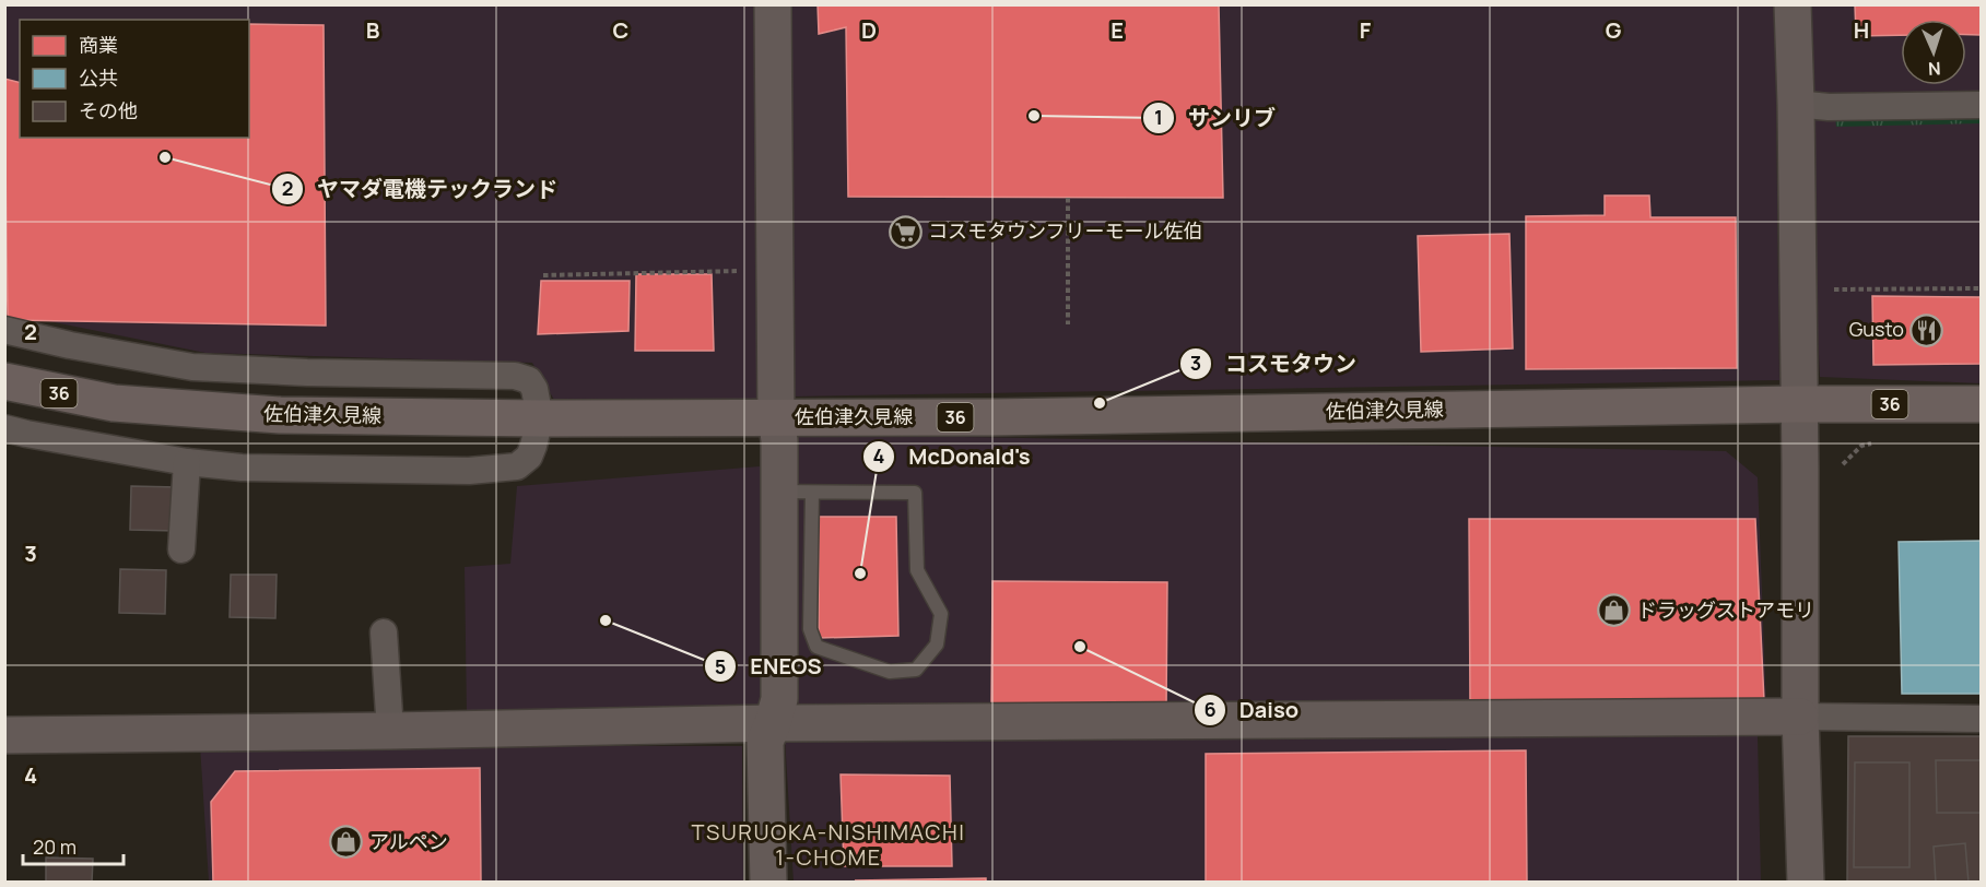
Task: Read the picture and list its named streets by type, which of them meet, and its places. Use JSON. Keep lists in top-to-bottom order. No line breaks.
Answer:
{"streets":{"main road":["36","佐伯津久見線"]},"districts":["TSURUOKA-NISHIMACHI 1-CHOME"],"places":{"other":["サンリブ","ヤマダ電機テックランド","コスモタウン","McDonald's","ENEOS","Daiso"],"supermarket":["コスモタウンフリーモール佐伯"],"restaurant":["Gusto"],"shop":["ドラッグストアモリ","アルペン"]},"legend":["商業","公共","その他"],"scale_bar":"20 m","north":"bottom","grid":{"columns":["B","C","D","E","F","G","H"],"rows":["2","3","4"]}}
